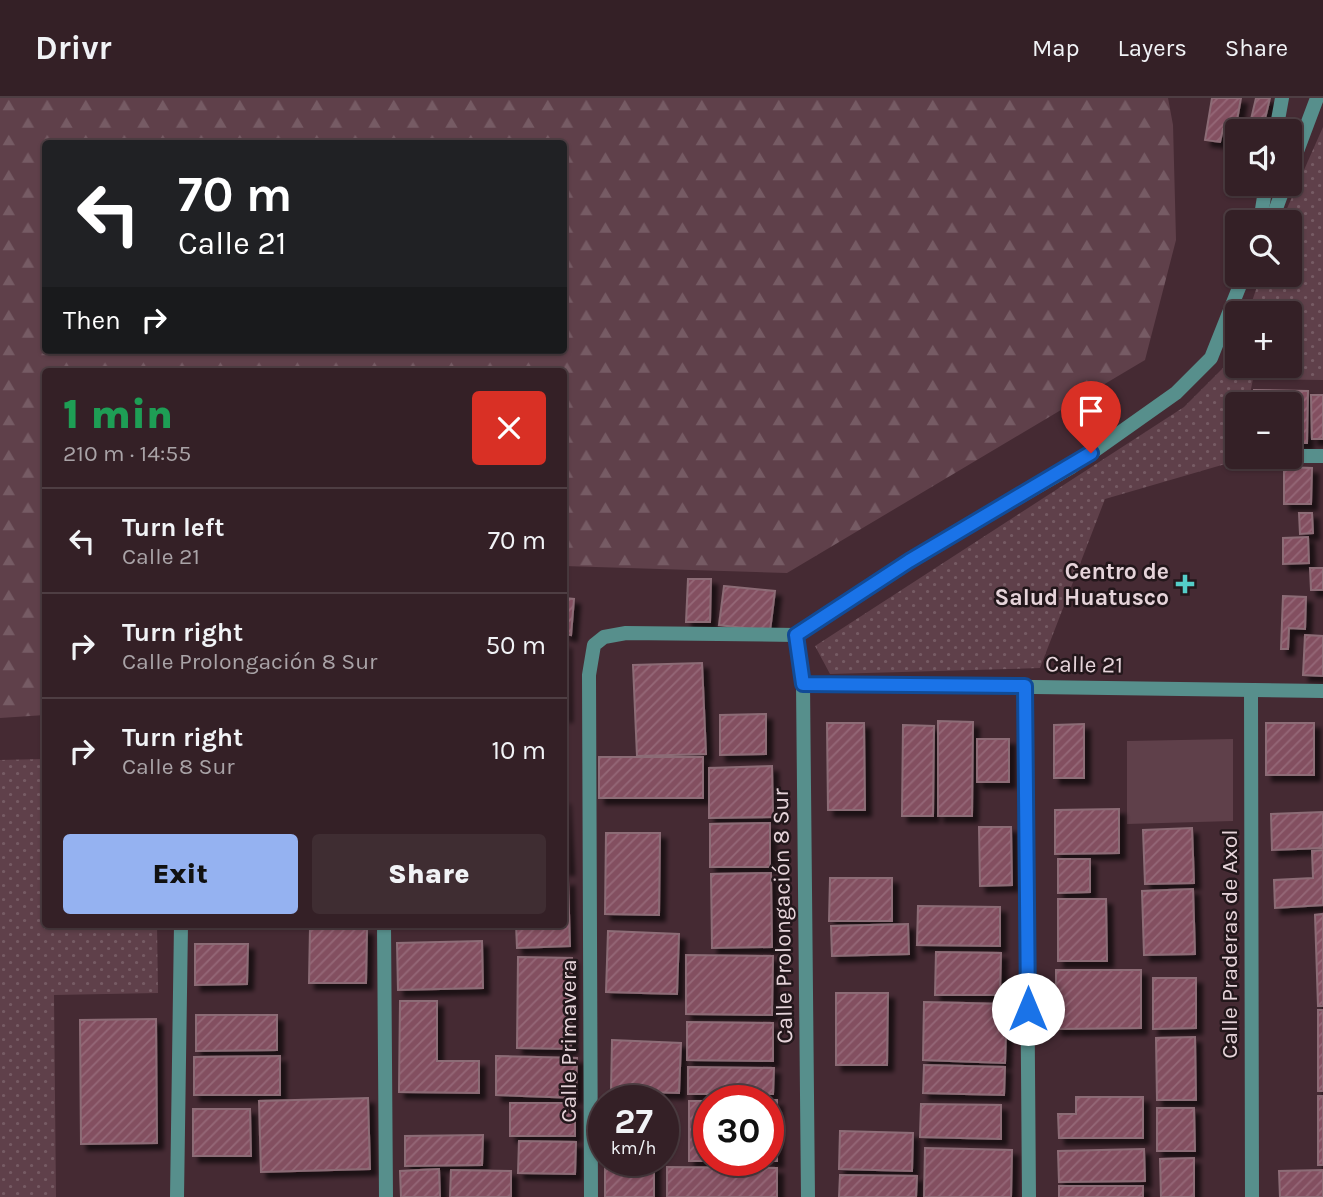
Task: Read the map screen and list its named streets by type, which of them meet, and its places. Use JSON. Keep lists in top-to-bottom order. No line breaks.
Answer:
{"streets":{"street":["Calle 21","Calle Prolongación 8 Sur","Calle Praderas de Axol","Calle Primavera"]},"crossings":[["Calle 21","Calle Prolongación 8 Sur"],["Calle 21","Calle Praderas de Axol"],["Calle Prolongación 8 Sur","Calle Primavera"]],"places":{"health":["Centro de Salud Huatusco"]},"page":{"header":"Drivr","nav":["Map","Layers","Share"],"map_buttons":["+","−"],"turn":["70 m","Calle 21"],"then":"Then","heading":["1 min","210 m · 14:55"],"list":[{"name":"Turn left","note":"Calle 21","value":"70 m"},{"name":"Turn right","note":"Calle Prolongación 8 Sur","value":"50 m"},{"name":"Turn right","note":"Calle 8 Sur","value":"10 m"}],"buttons":["Exit","Share"],"speed":"27 km/h","limit":"30"}}
